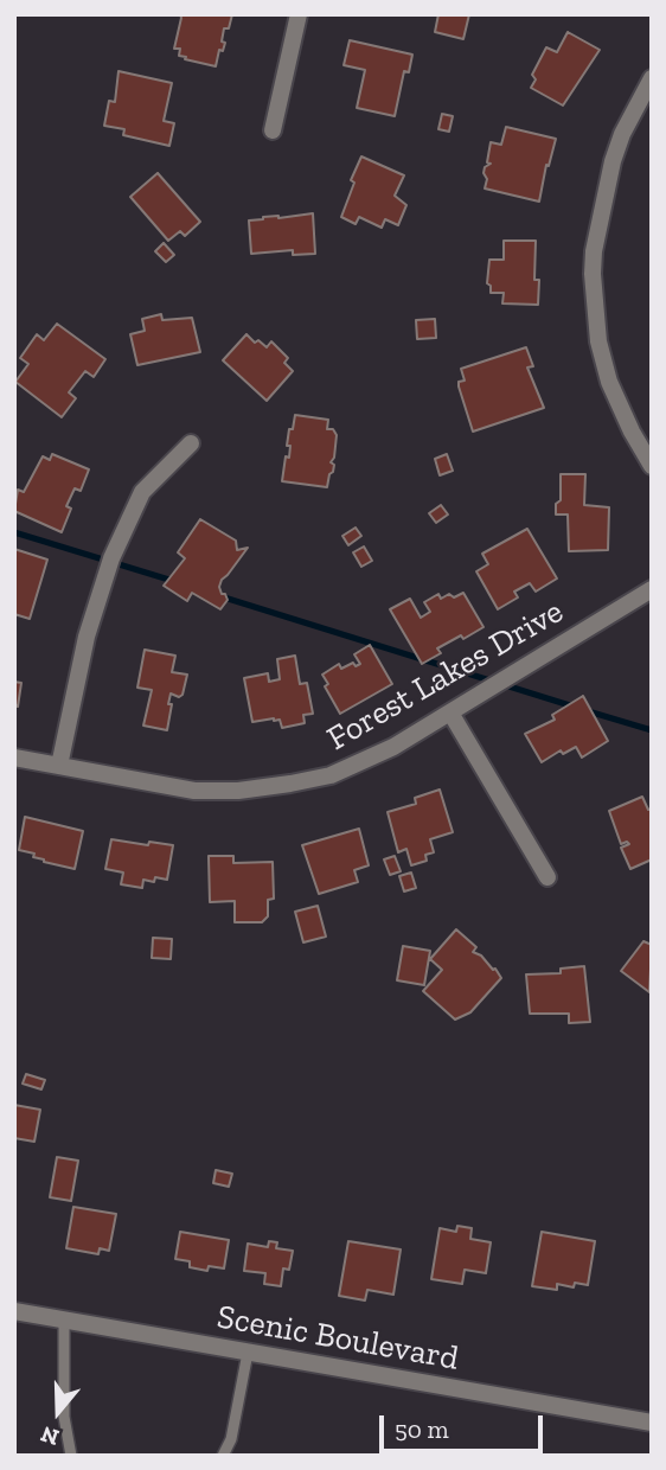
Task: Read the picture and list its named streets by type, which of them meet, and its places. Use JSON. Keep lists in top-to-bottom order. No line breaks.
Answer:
{"streets":{"street":["Forest Lakes Drive","Scenic Boulevard"]},"scale_bar":"50 m","north":"bottom"}
